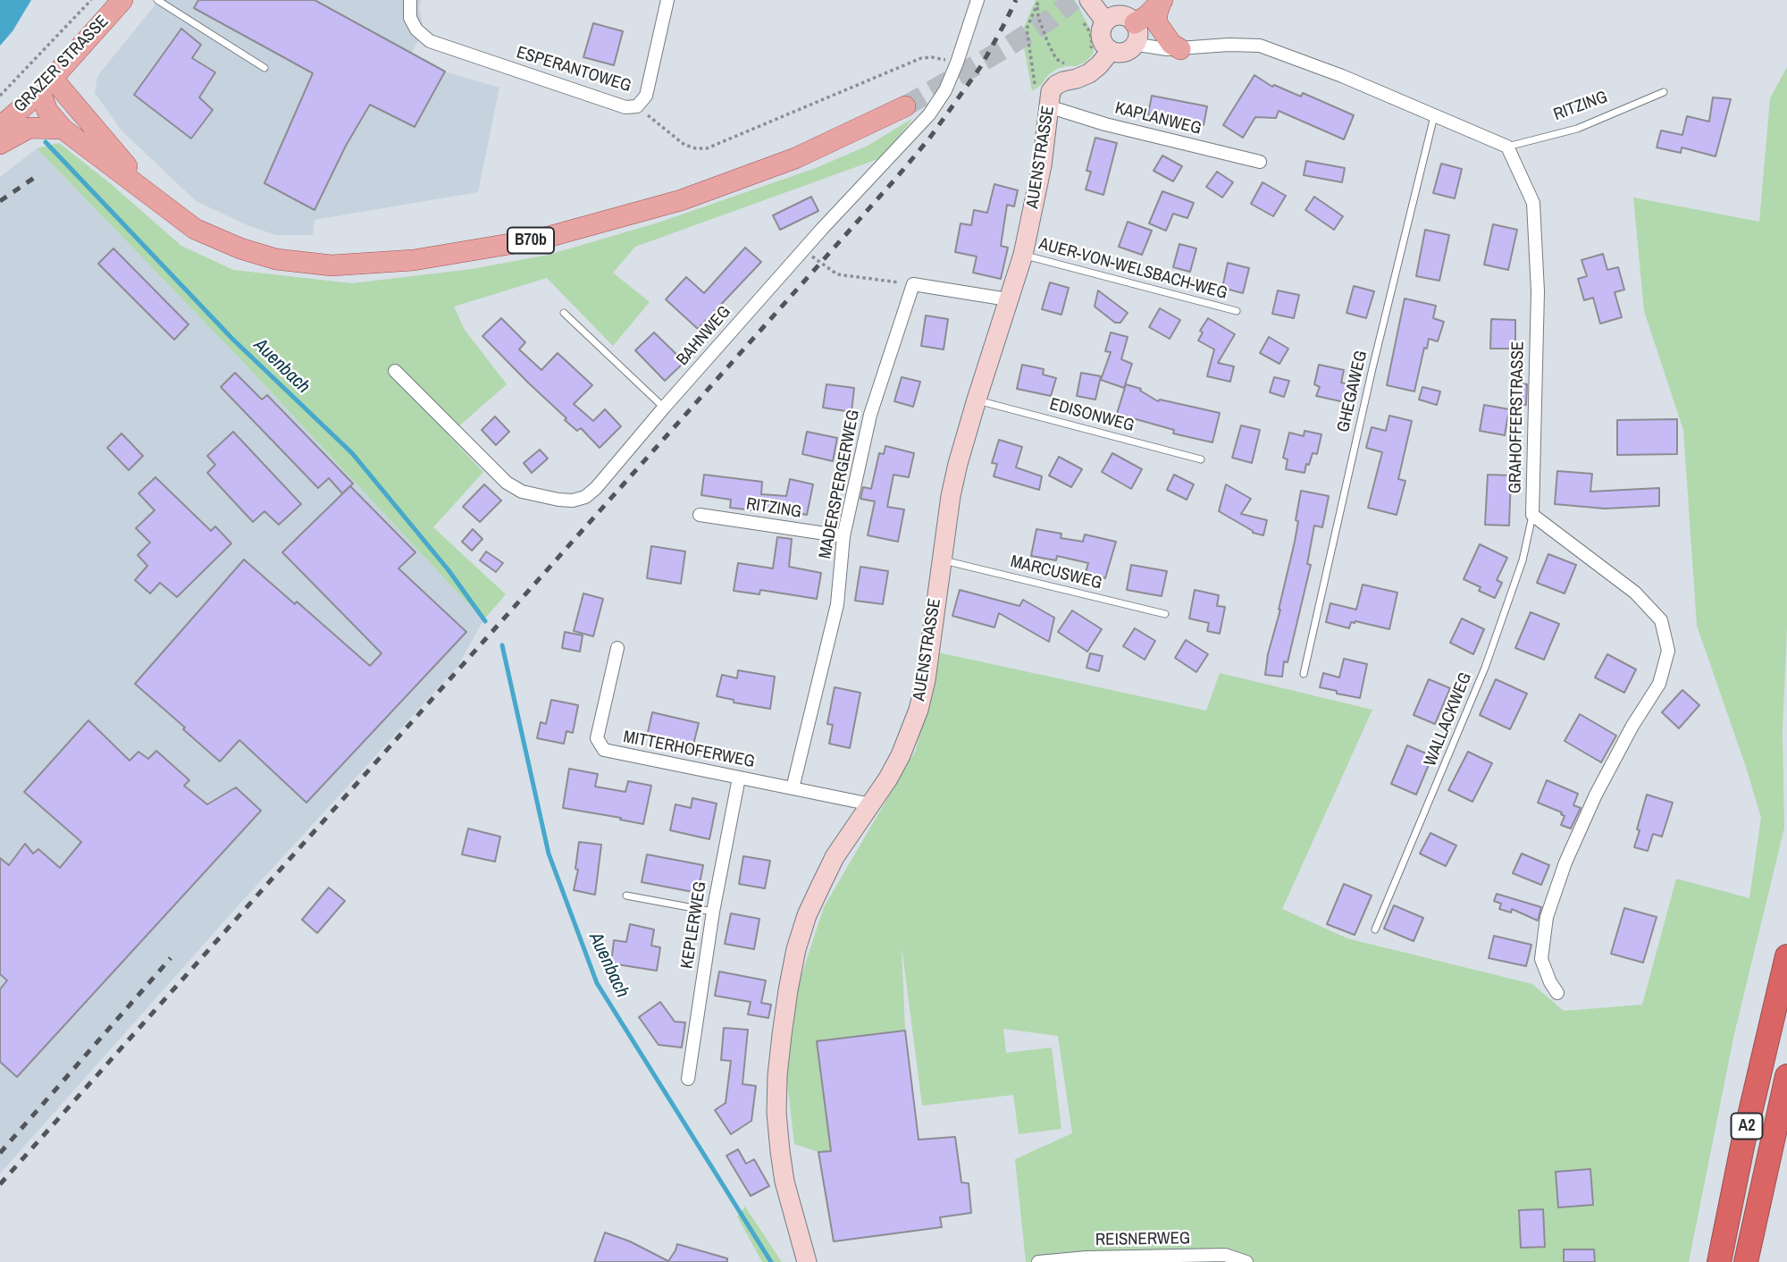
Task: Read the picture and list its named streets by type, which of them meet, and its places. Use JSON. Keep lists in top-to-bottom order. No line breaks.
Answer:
{"streets":{"highway":["A2"],"main road":["GRAZER STRASSE","B70b"],"street":["ESPERANTOWEG","RITZING","KAPLANWEG","AUENSTRASSE","BAHNWEG","GRAHOFFERSTRASSE","MADERSPERGERWEG","MITTERHOFERWEG","KEPLERWEG","REISNERWEG"],"lane":["AUER-VON-WELSBACH-WEG","GHEGAWEG","EDISONWEG","MARCUSWEG","WALLACKWEG"]},"crossings":[["GRAZER STRASSE","B70b"],["RITZING","GRAHOFFERSTRASSE"],["RITZING","MADERSPERGERWEG"],["KAPLANWEG","AUENSTRASSE"],["AUENSTRASSE","AUER-VON-WELSBACH-WEG"],["AUENSTRASSE","EDISONWEG"],["AUENSTRASSE","MARCUSWEG"],["AUENSTRASSE","MITTERHOFERWEG"],["GRAHOFFERSTRASSE","WALLACKWEG"],["MADERSPERGERWEG","MITTERHOFERWEG"],["MITTERHOFERWEG","KEPLERWEG"]],"water":["Auenbach"]}
